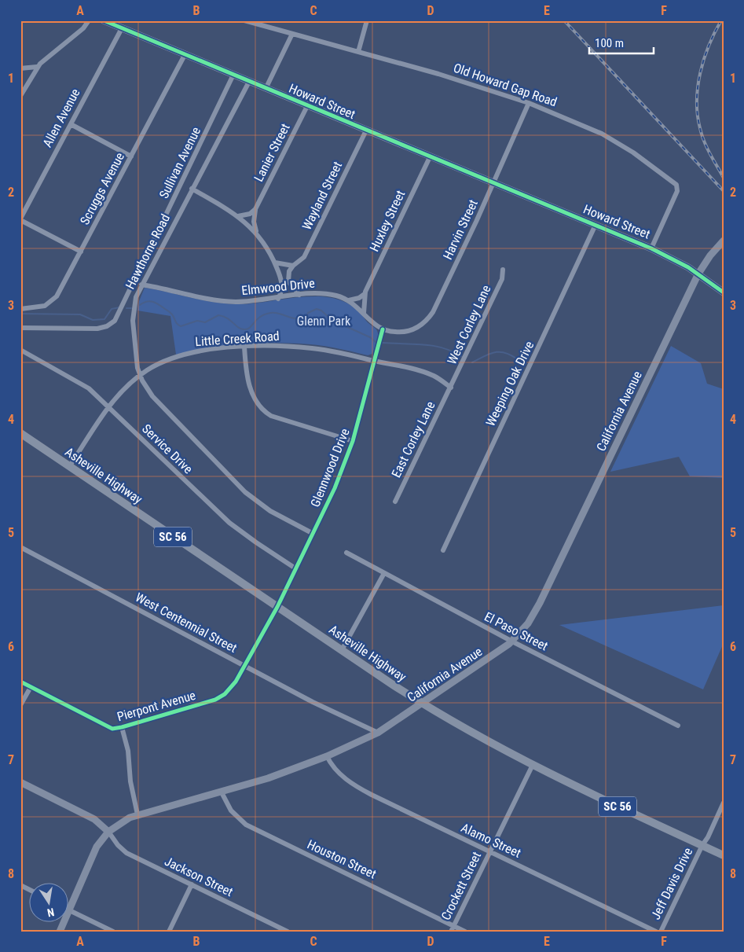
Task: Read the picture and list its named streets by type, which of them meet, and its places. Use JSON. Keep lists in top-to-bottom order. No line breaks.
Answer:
{"streets":{"main road":["Howard Street","California Avenue","Asheville Highway","SC 56"],"street":["Old Howard Gap Road","Allen Avenue","Lanier Street","Sullivan Avenue","Scruggs Avenue","Wayland Street","Huxley Street","Harvin Street","Hawthorne Road","Elmwood Drive","West Corley Lane","Little Creek Road","Weeping Oak Drive","East Corley Lane","Service Drive","Glennwood Drive","West Centennial Street","El Paso Street","Pierpont Avenue","Alamo Street","Houston Street","Jackson Street","Jeff Davis Drive","Crockett Street"]},"crossings":[["Old Howard Gap Road","Howard Street"],["Old Howard Gap Road","Harvin Street"],["Howard Street","Allen Avenue"],["Howard Street","Lanier Street"],["Howard Street","Sullivan Avenue"],["Howard Street","Scruggs Avenue"],["Howard Street","Wayland Street"],["Howard Street","Huxley Street"],["Howard Street","Harvin Street"],["Howard Street","Hawthorne Road"],["Howard Street","Weeping Oak Drive"],["Howard Street","California Avenue"],["Huxley Street","Elmwood Drive"],["Harvin Street","Elmwood Drive"],["Harvin Street","Glennwood Drive"],["Hawthorne Road","Elmwood Drive"],["Hawthorne Road","Little Creek Road"],["Hawthorne Road","Glennwood Drive"],["Elmwood Drive","Glennwood Drive"],["West Corley Lane","Little Creek Road"],["West Corley Lane","East Corley Lane"],["Little Creek Road","East Corley Lane"],["Little Creek Road","Service Drive"],["Little Creek Road","Glennwood Drive"],["Little Creek Road","Asheville Highway"],["California Avenue","Asheville Highway"],["California Avenue","West Centennial Street"],["California Avenue","El Paso Street"],["California Avenue","Alamo Street"],["California Avenue","Houston Street"],["California Avenue","Jackson Street"],["Service Drive","Glennwood Drive"],["Glennwood Drive","Asheville Highway"],["Glennwood Drive","Pierpont Avenue"],["Asheville Highway","Pierpont Avenue"],["Asheville Highway","Jeff Davis Drive"],["Asheville Highway","Crockett Street"],["West Centennial Street","Pierpont Avenue"],["Alamo Street","Crockett Street"],["Houston Street","Crockett Street"]],"parks":["Glenn Park"],"scale_bar":"100 m","north":"bottom","grid":{"columns":["A","B","C","D","E","F"],"rows":["1","2","3","4","5","6","7","8"]}}
